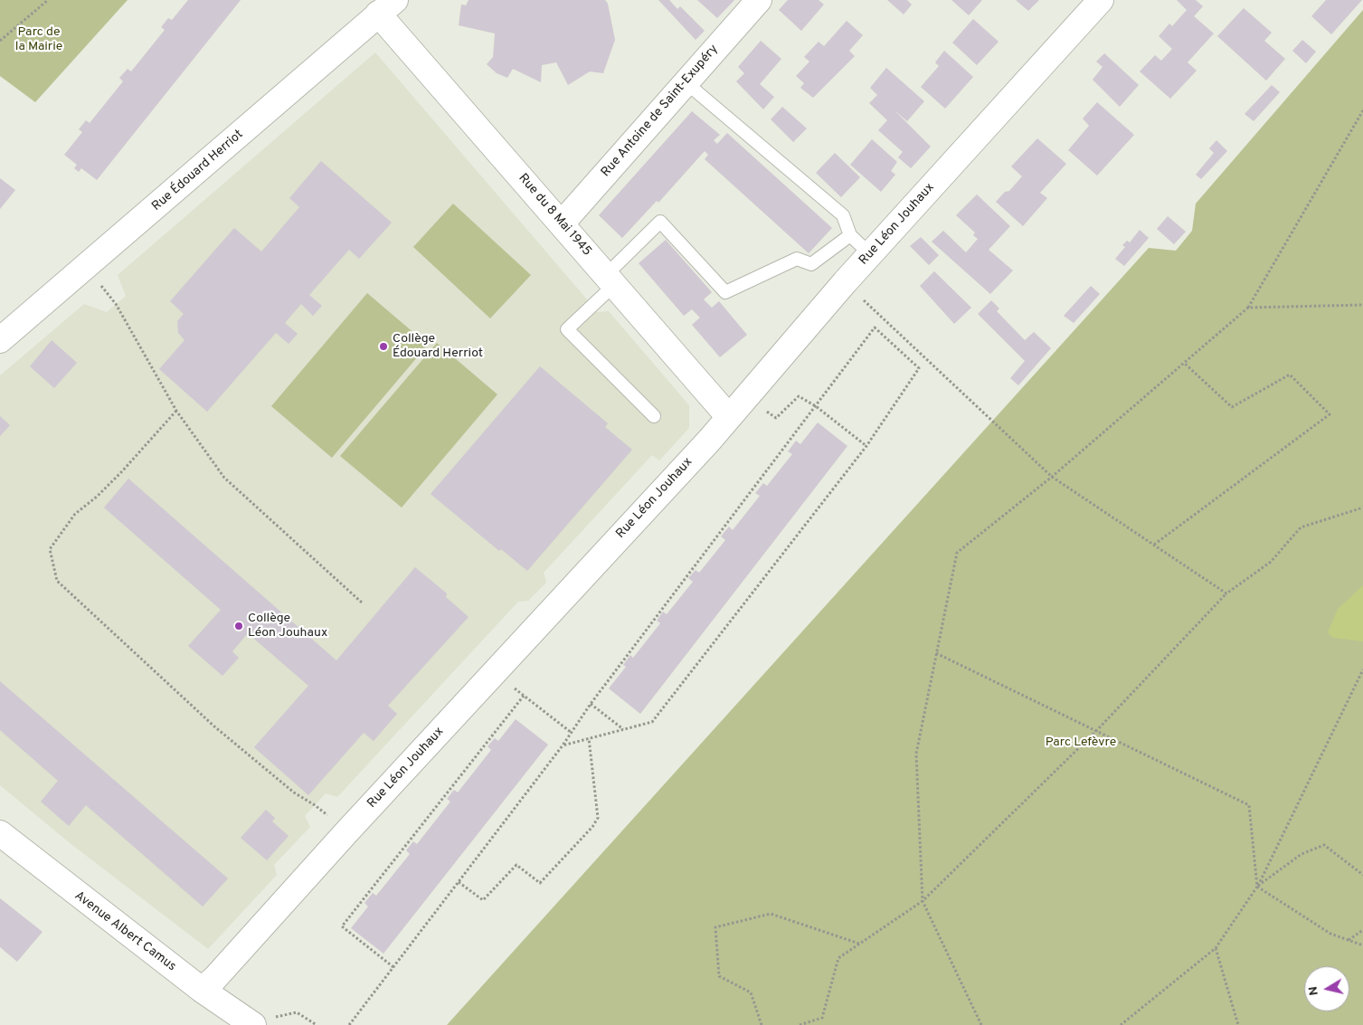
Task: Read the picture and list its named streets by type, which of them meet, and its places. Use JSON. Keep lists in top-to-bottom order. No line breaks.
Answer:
{"streets":{"street":["Rue Antoine de Saint-Exupéry","Rue Édouard Herriot","Rue du 8 Mai 1945","Rue Léon Jouhaux","Avenue Albert Camus"]},"crossings":[["Rue Antoine de Saint-Exupéry","Rue du 8 Mai 1945"],["Rue Édouard Herriot","Rue du 8 Mai 1945"],["Rue du 8 Mai 1945","Rue Léon Jouhaux"],["Rue Léon Jouhaux","Avenue Albert Camus"]],"parks":["Parc de la Mairie","Parc Lefèvre"],"places":["Collège Édouard Herriot","Collège Léon Jouhaux"],"north":"left"}
